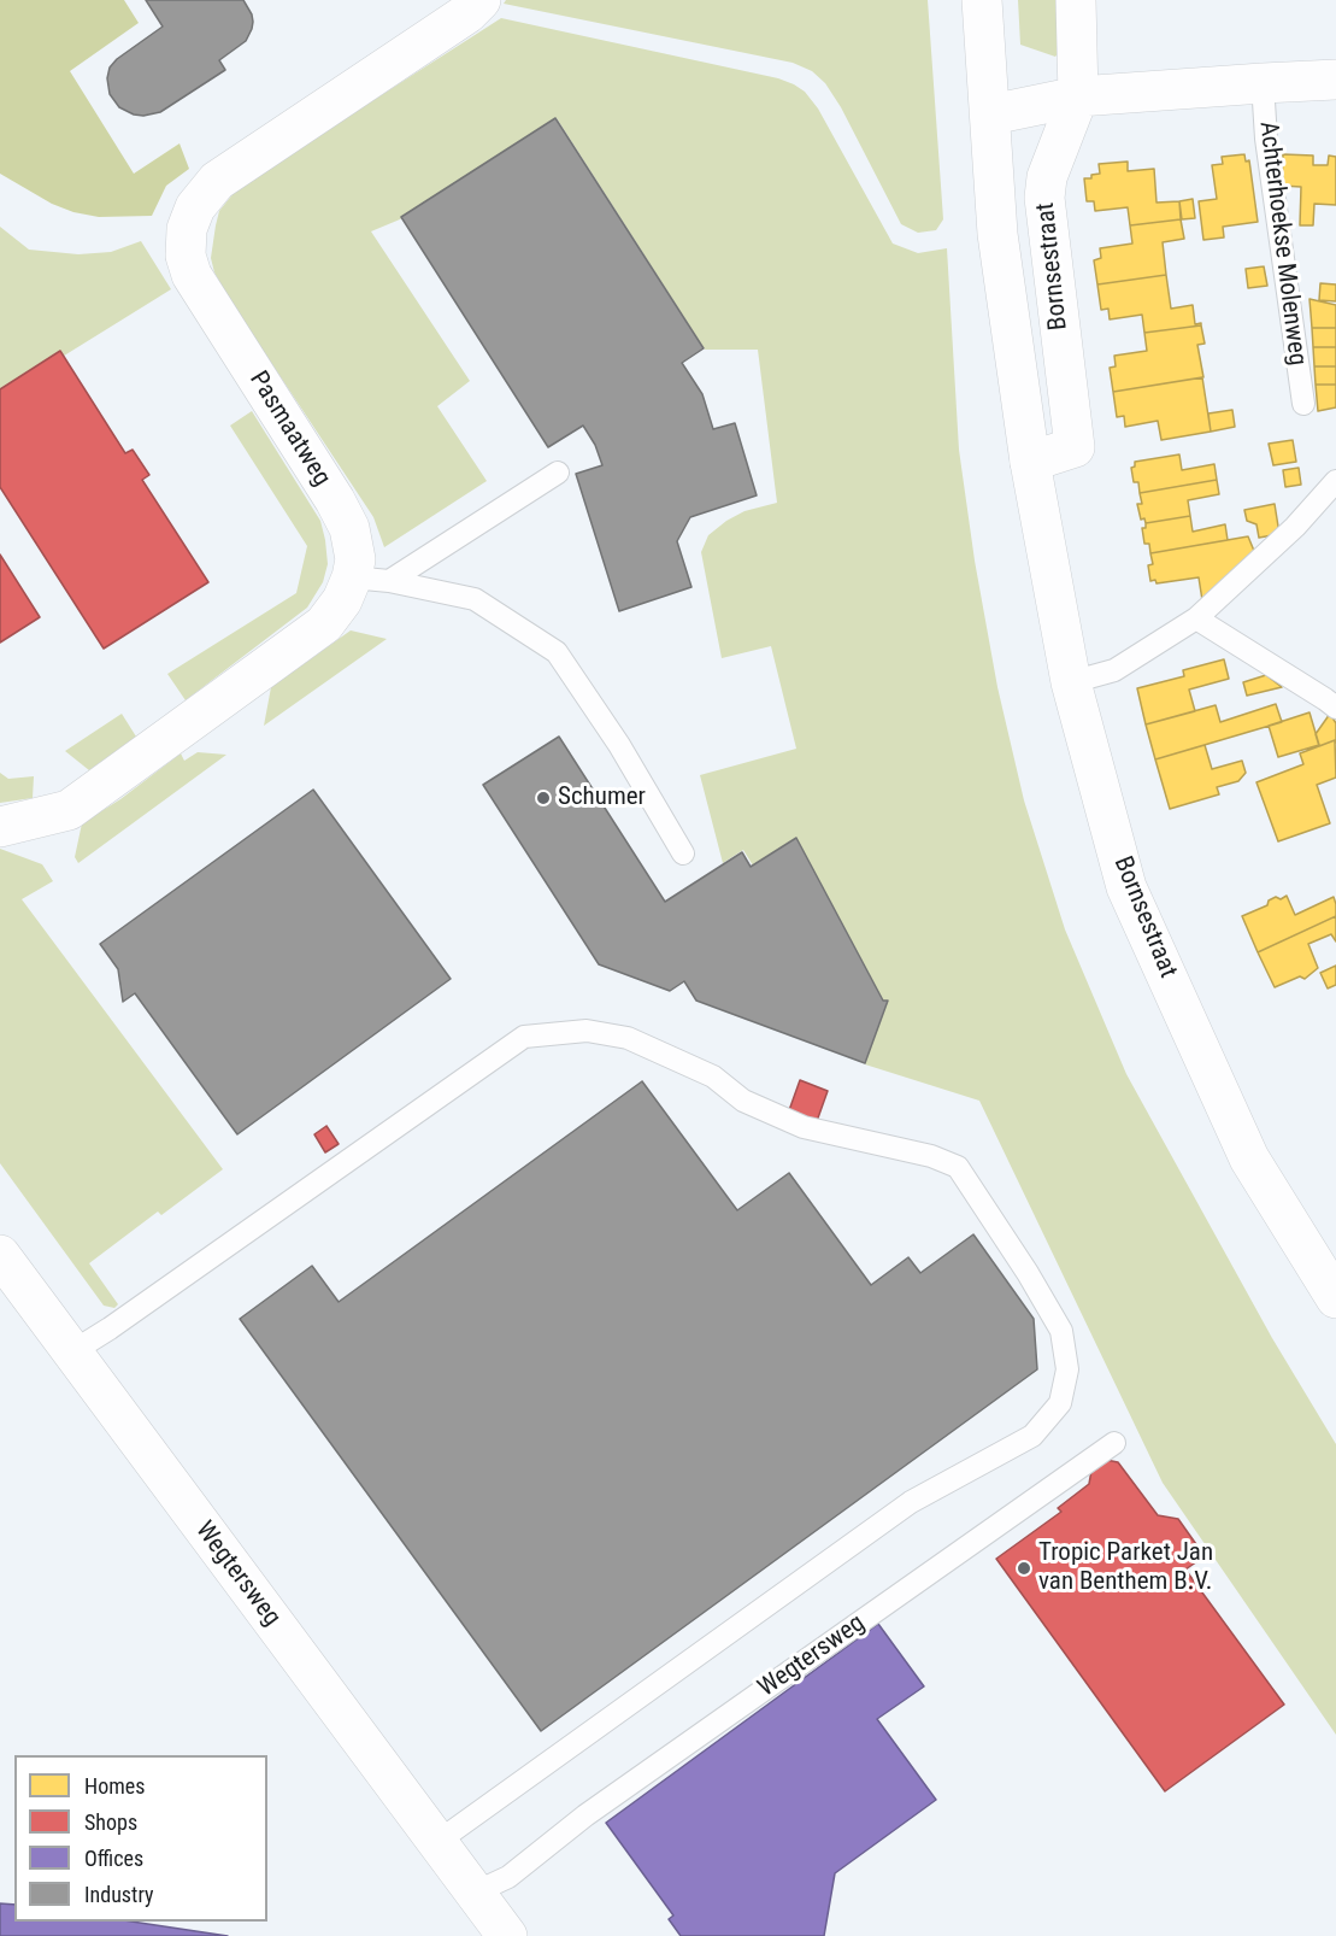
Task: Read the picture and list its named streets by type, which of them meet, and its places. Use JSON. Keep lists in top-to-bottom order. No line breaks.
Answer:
{"streets":{"street":["Achterhoekse Molenweg","Bornsestraat","Pasmaatweg","Wegtersweg"]},"crossings":[["Achterhoekse Molenweg","Bornsestraat"]],"places":["Schumer","Tropic Parket Jan van Benthem B.V."],"legend":["Homes","Shops","Offices","Industry"]}
